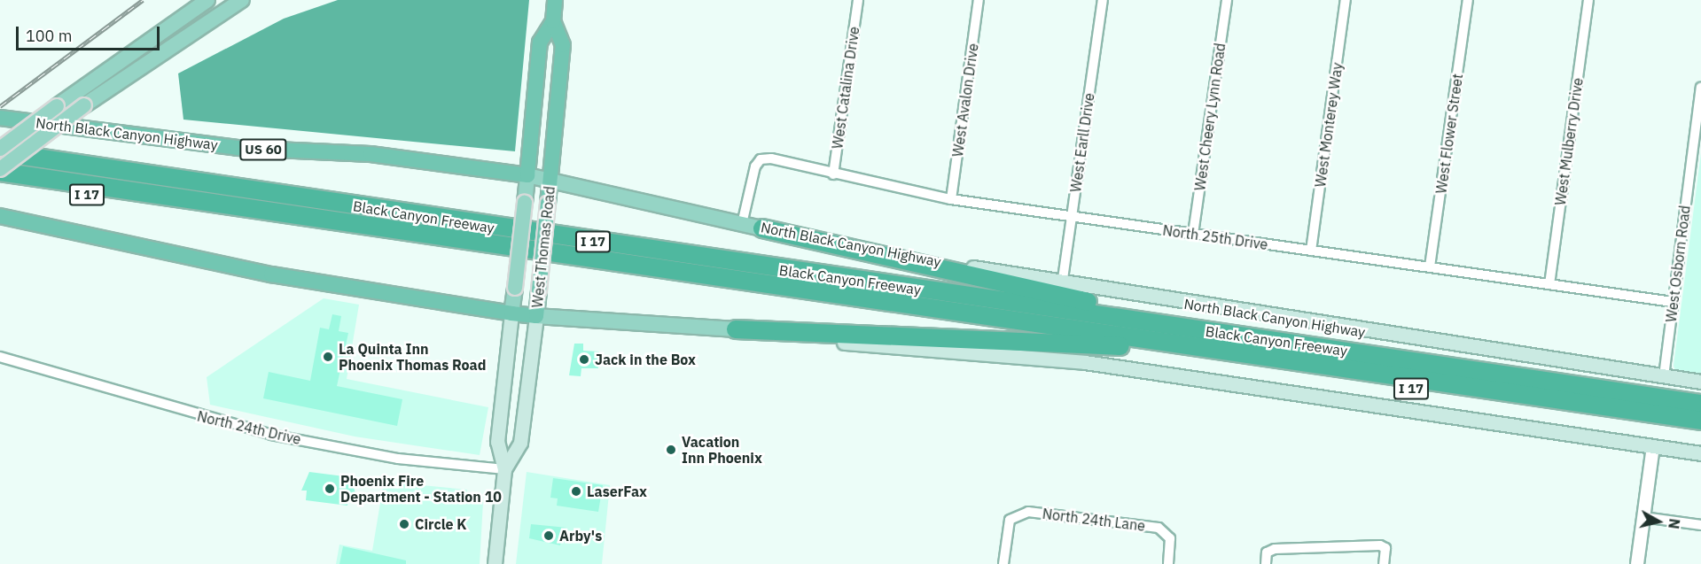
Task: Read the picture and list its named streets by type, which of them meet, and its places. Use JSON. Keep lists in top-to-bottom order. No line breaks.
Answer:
{"streets":{"highway":["North Black Canyon Highway","US 60","I 17","Black Canyon Freeway","West Thomas Road"],"street":["West Catalina Drive","West Avalon Drive","West Cheery Lynn Road","West Monterey Way","West Flower Street","West Mulberry Drive","West Earll Drive","North 25th Drive","West Osborn Road","North 24th Drive","North 24th Lane"]},"crossings":[["West Catalina Drive","North 25th Drive"],["West Avalon Drive","North 25th Drive"],["West Cheery Lynn Road","North 25th Drive"],["West Monterey Way","North 25th Drive"],["North Black Canyon Highway","West Earll Drive"],["North Black Canyon Highway","North 25th Drive"],["North Black Canyon Highway","West Thomas Road"],["North Black Canyon Highway","West Osborn Road"],["West Flower Street","North 25th Drive"],["West Mulberry Drive","North 25th Drive"],["West Earll Drive","North 25th Drive"],["North 25th Drive","West Osborn Road"],["West Thomas Road","North 24th Drive"]],"places":["La Quinta Inn Phoenix Thomas Road","Jack in the Box","Vacation Inn Phoenix","Phoenix Fire Department - Station 10","LaserFax","Circle K","Arby's"],"scale_bar":"100 m","north":"right"}
